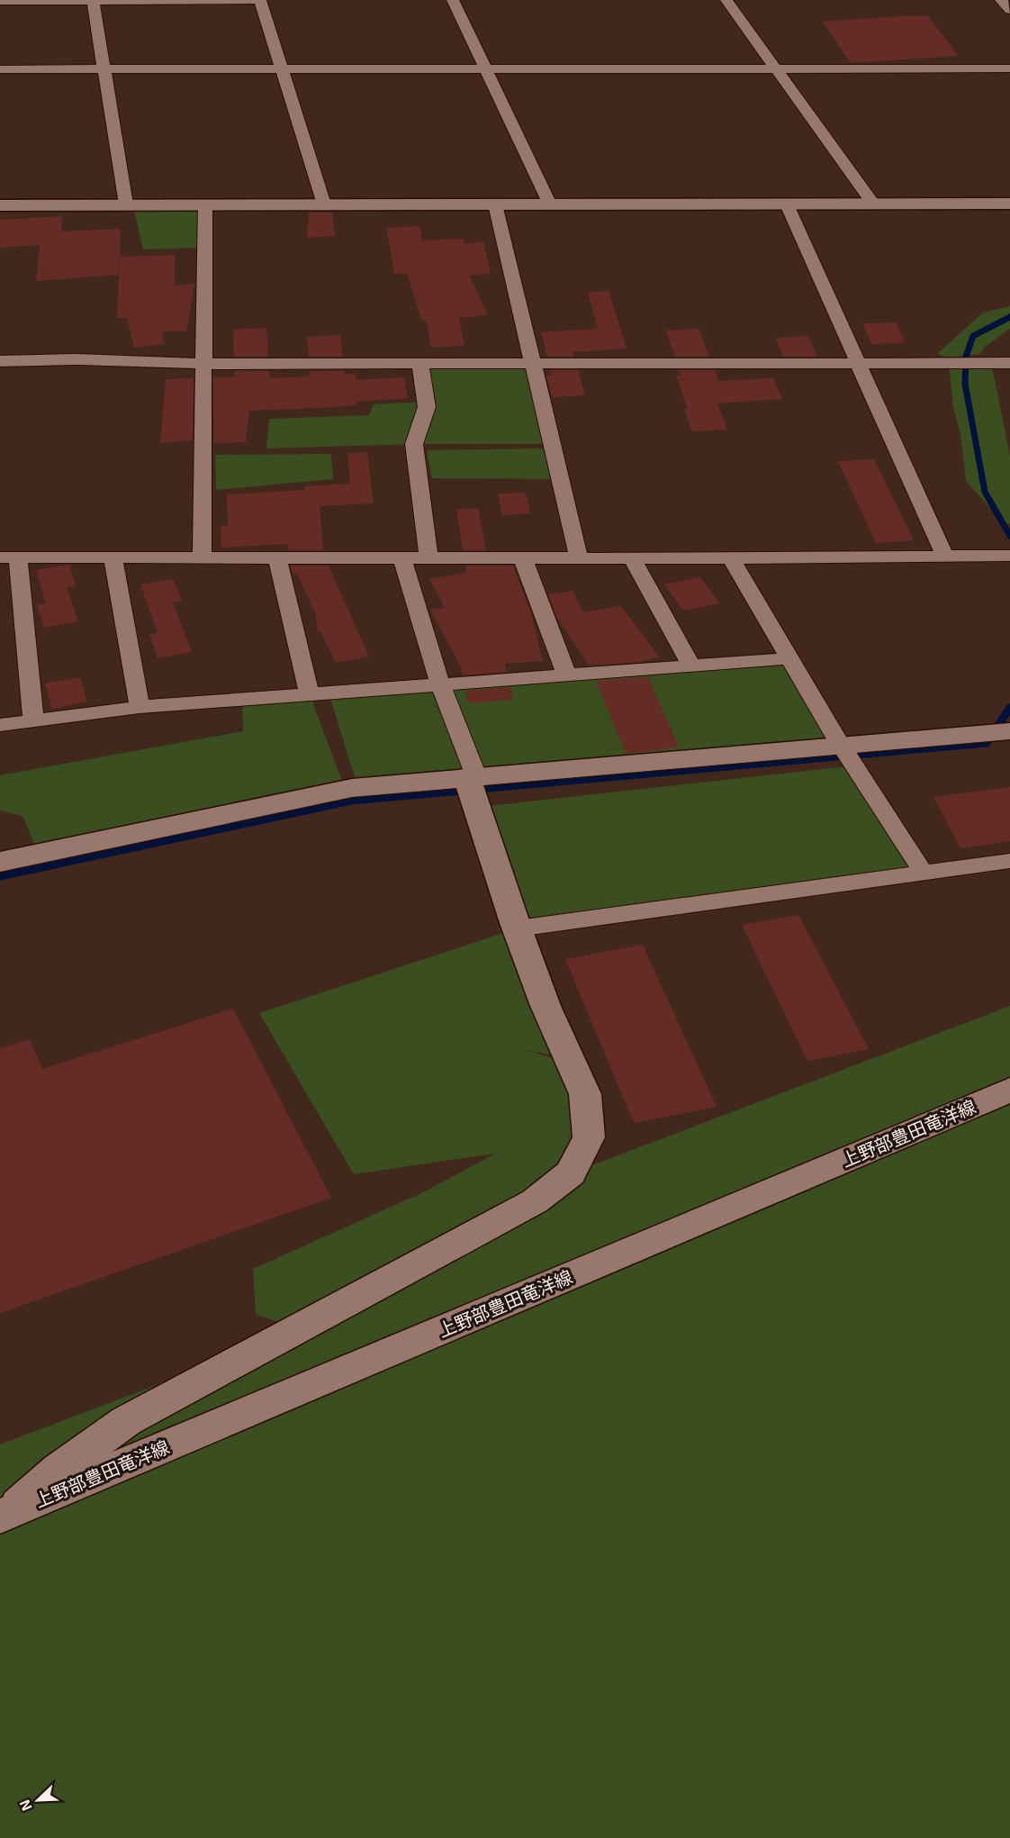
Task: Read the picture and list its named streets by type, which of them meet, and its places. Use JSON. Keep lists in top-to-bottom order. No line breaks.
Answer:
{"streets":{"street":["上野部豊田竜洋線"]},"north":"bottom left"}
